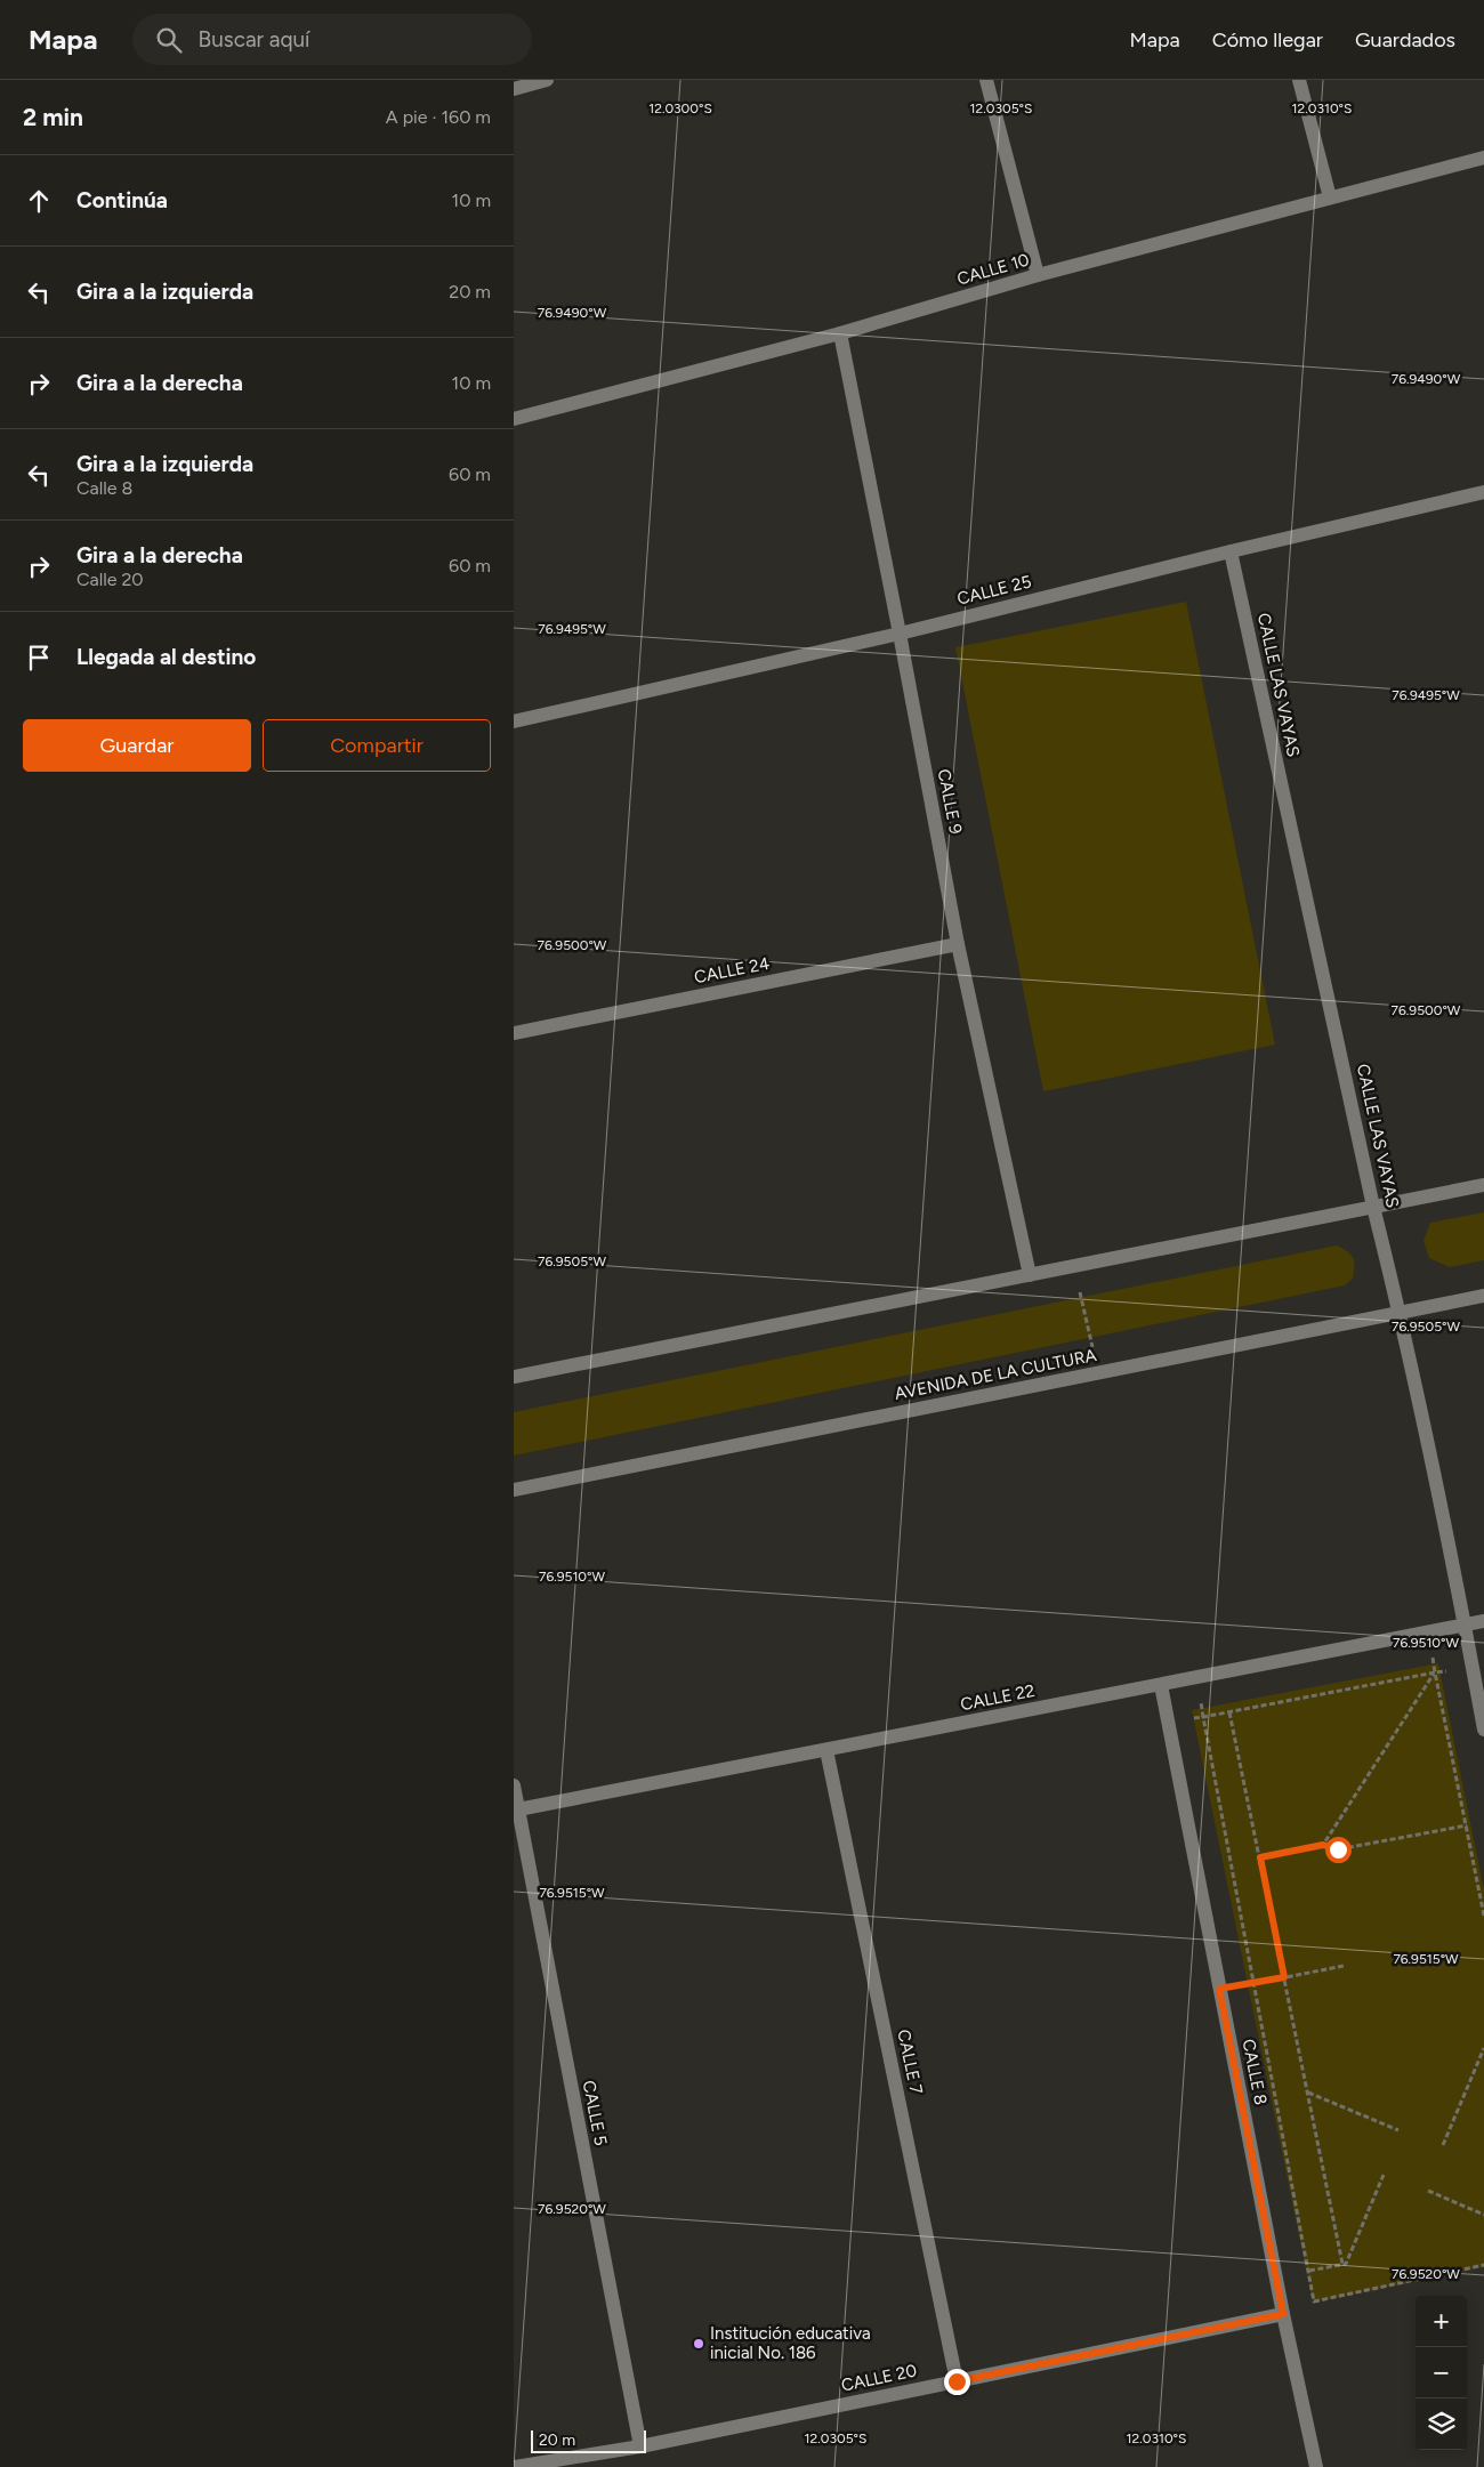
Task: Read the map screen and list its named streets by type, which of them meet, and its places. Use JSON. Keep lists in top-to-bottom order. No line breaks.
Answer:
{"streets":{"street":["CALLE 10","CALLE 25","CALLE LAS VAYAS","CALLE 9","CALLE 24","AVENIDA DE LA CULTURA","CALLE 22","CALLE 7","CALLE 8","CALLE 5","CALLE 20"]},"crossings":[["CALLE 10","CALLE 9"],["CALLE 25","CALLE LAS VAYAS"],["CALLE 25","CALLE 9"],["CALLE LAS VAYAS","AVENIDA DE LA CULTURA"],["CALLE LAS VAYAS","CALLE 22"],["CALLE 9","CALLE 24"],["CALLE 22","CALLE 7"],["CALLE 22","CALLE 8"],["CALLE 22","CALLE 5"],["CALLE 7","CALLE 20"],["CALLE 8","CALLE 20"],["CALLE 5","CALLE 20"]],"places":["Institución educativa inicial No. 186"],"scale_bar":"20 m","page":{"header":"Mapa","search":"Buscar aquí","nav":["Mapa","Cómo llegar","Guardados"],"heading":["2 min","A pie · 160 m"],"list":[["Continúa","10 m"],["Gira a la izquierda","20 m"],["Gira a la derecha","10 m"],["Gira a la izquierda","Calle 8","60 m"],["Gira a la derecha","Calle 20","60 m"],"Llegada al destino"],"buttons":["Guardar","Compartir"],"map_buttons":["+","−"],"scale":"20 m"},"coordinates":["12.0300°S","12.0305°S","12.0310°S","76.9490°W","76.9495°W","76.9500°W","76.9505°W","76.9510°W","76.9515°W","76.9520°W"]}
